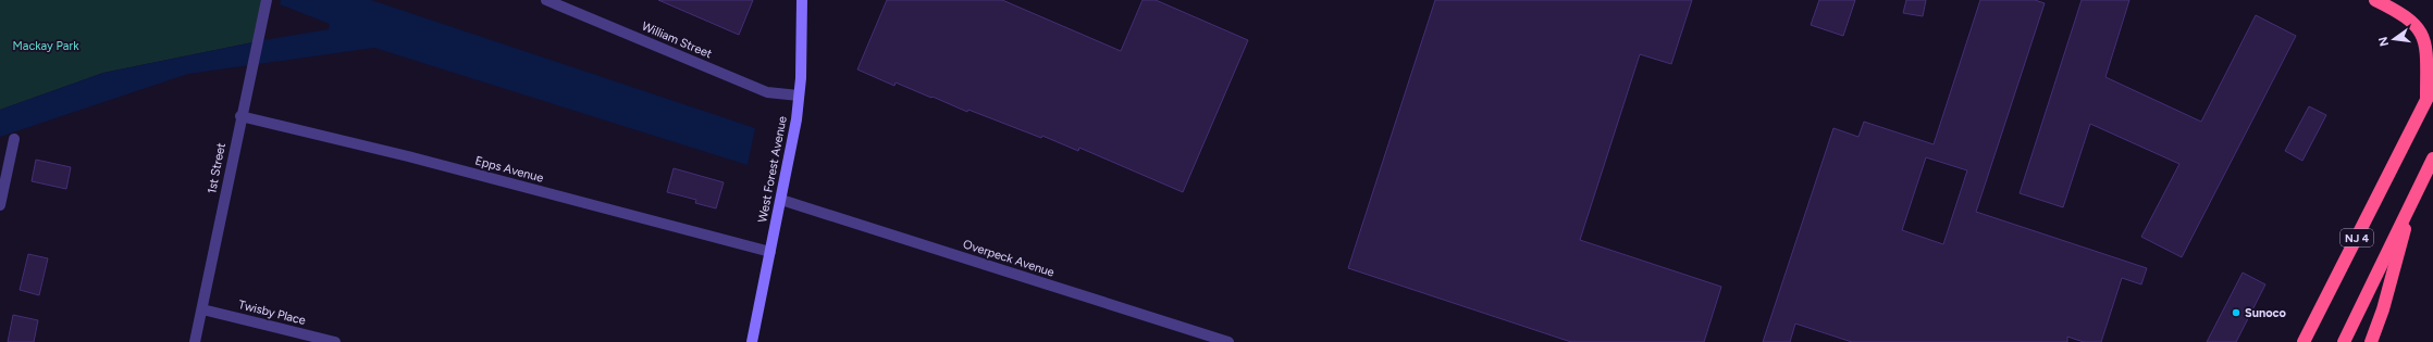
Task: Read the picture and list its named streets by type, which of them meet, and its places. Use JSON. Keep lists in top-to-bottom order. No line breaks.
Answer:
{"streets":{"highway":["NJ 4"],"street":["William Street","1st Street","Epps Avenue","West Forest Avenue","Overpeck Avenue","Twisby Place"]},"crossings":[["William Street","West Forest Avenue"],["1st Street","Epps Avenue"],["1st Street","Twisby Place"],["Epps Avenue","West Forest Avenue"],["West Forest Avenue","Overpeck Avenue"]],"parks":["Mackay Park"],"places":["Sunoco"],"north":"left"}
